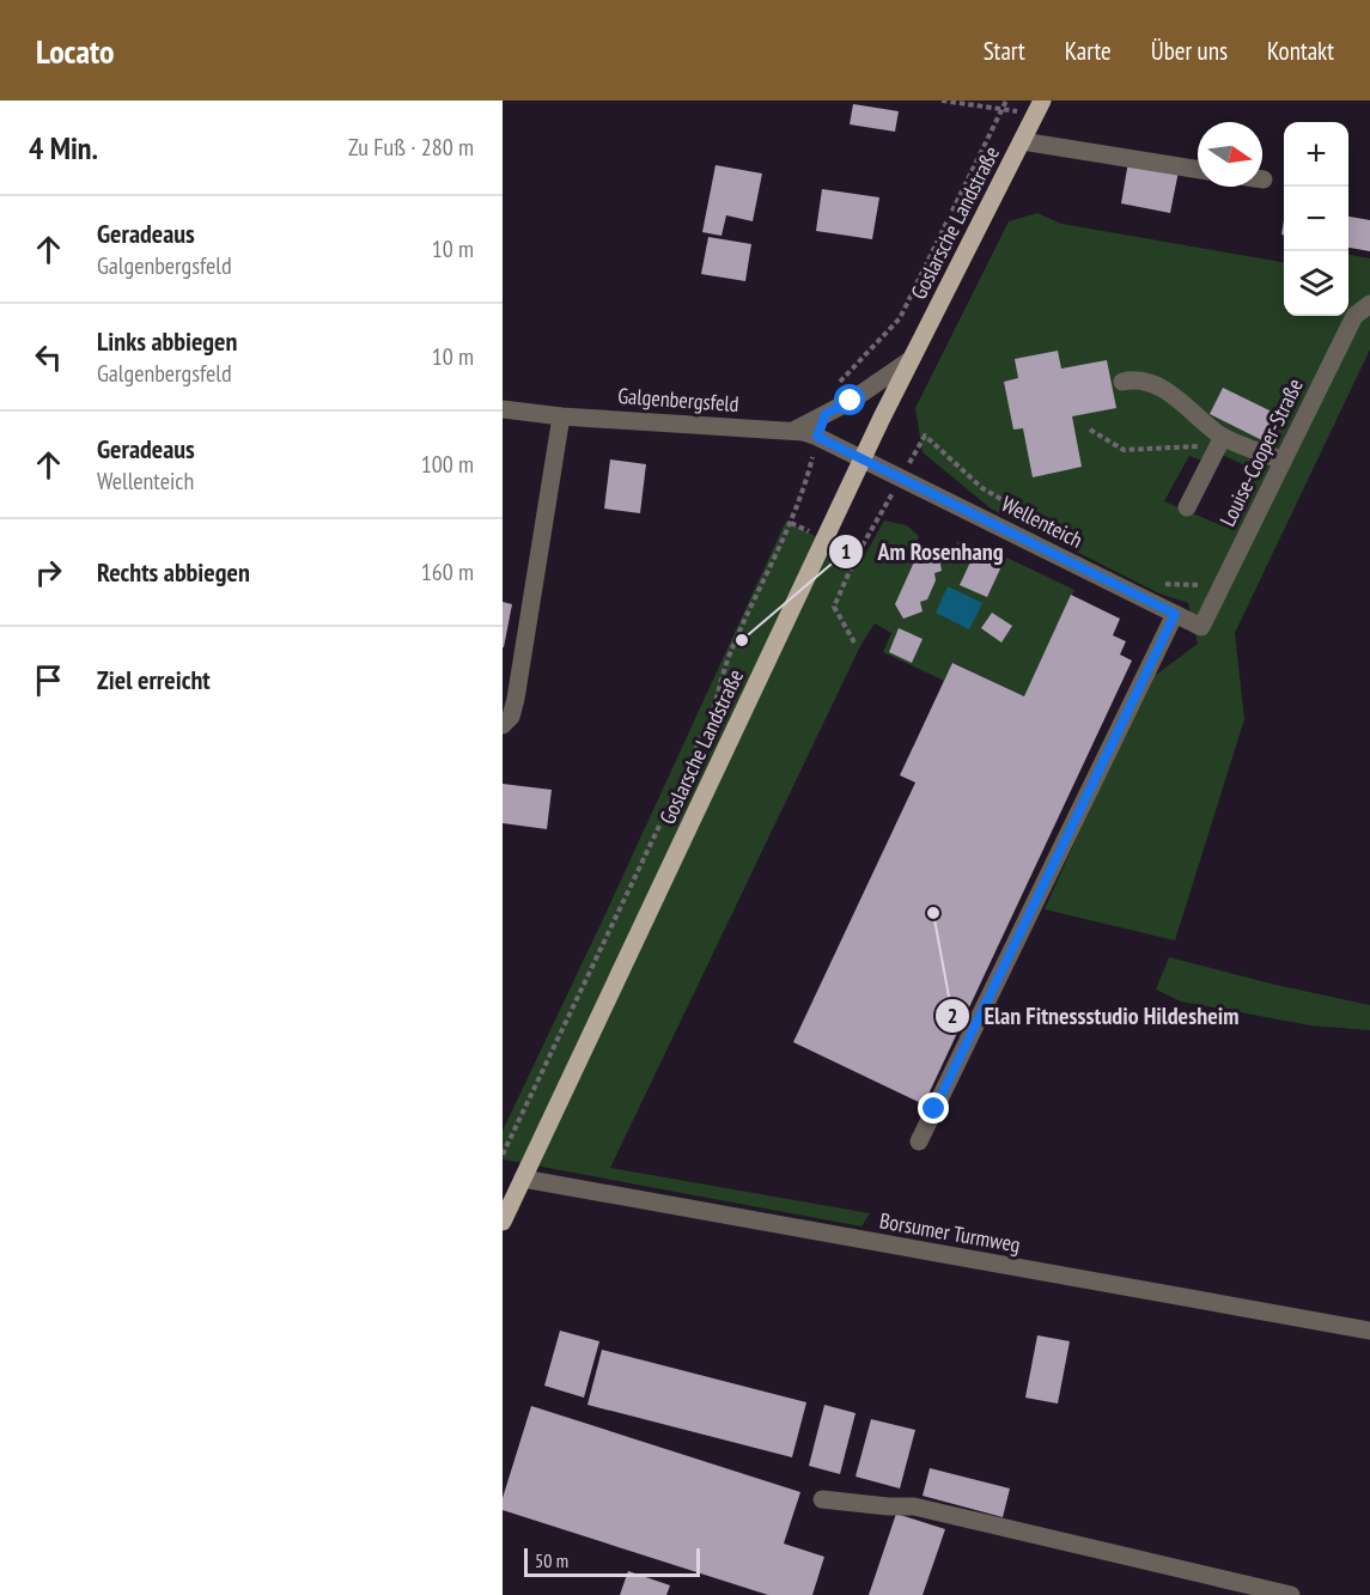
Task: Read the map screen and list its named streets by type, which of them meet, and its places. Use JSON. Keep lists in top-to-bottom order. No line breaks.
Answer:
{"streets":{"main road":["Goslarsche Landstraße"],"street":["Galgenbergsfeld","Louise-Cooper-Straße","Wellenteich","Borsumer Turmweg"]},"crossings":[["Goslarsche Landstraße","Galgenbergsfeld"],["Goslarsche Landstraße","Wellenteich"],["Goslarsche Landstraße","Borsumer Turmweg"],["Galgenbergsfeld","Wellenteich"],["Louise-Cooper-Straße","Wellenteich"]],"places":["Am Rosenhang","Elan Fitnessstudio Hildesheim"],"scale_bar":"50 m","north":"right","page":{"header":"Locato","nav":["Start","Karte","Über uns","Kontakt"],"heading":["4 Min.","Zu Fuß · 280 m"],"map_buttons":["+","−"],"list":[["Geradeaus","Galgenbergsfeld","10 m"],["Links abbiegen","Galgenbergsfeld","10 m"],["Geradeaus","Wellenteich","100 m"],["Rechts abbiegen","160 m"],"Ziel erreicht"],"scale":"50 m"}}
